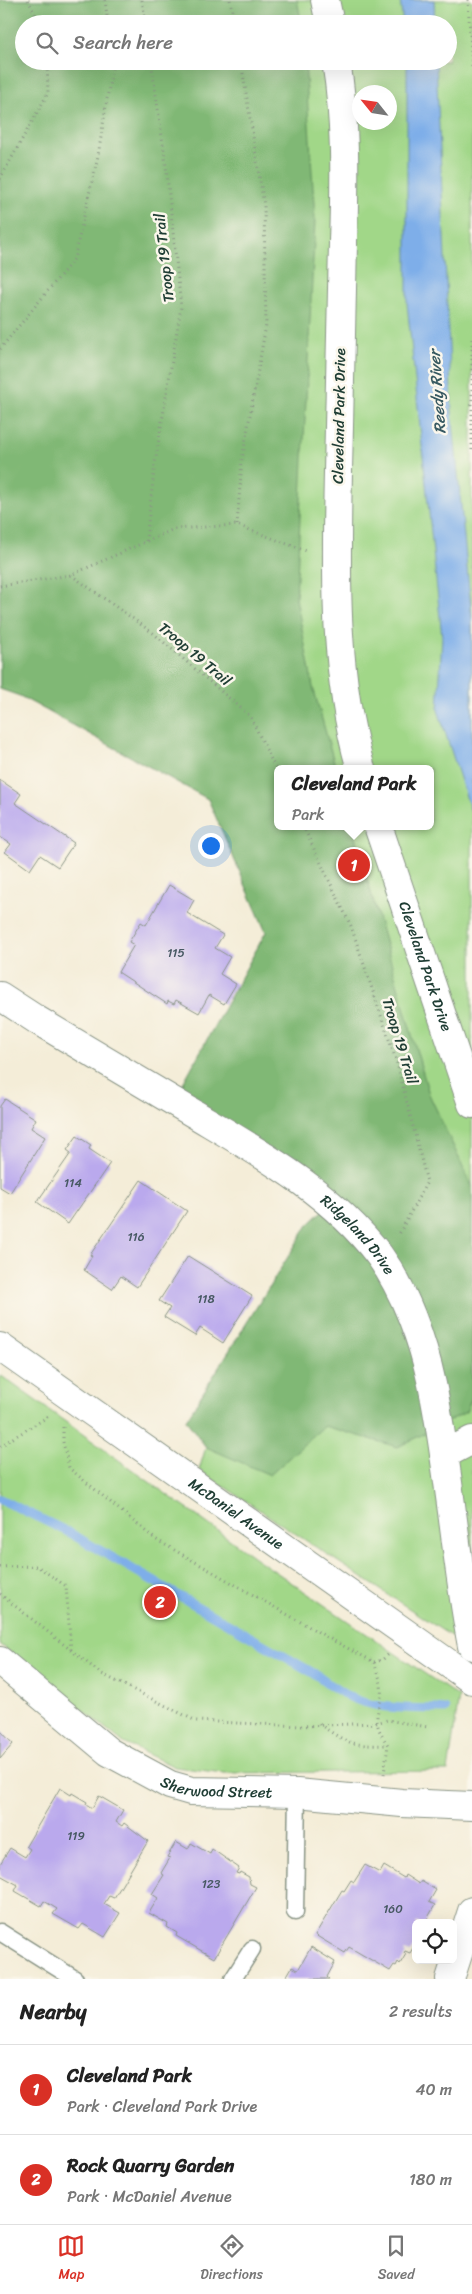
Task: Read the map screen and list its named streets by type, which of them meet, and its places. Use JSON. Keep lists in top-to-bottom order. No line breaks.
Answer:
{"streets":{"street":["Cleveland Park Drive","Ridgeland Drive","McDaniel Avenue","Sherwood Street"],"path":["Troop 19 Trail"]},"crossings":[["Troop 19 Trail","Ridgeland Drive"]],"water":["Reedy River"],"house_numbers":["115","114","116","118","119","123","160"],"north":"top left","page":{"search":"Search here","popup":["Cleveland Park","Park"],"pins":["1","2"],"heading":["Nearby","2 results"],"list":[{"mark":"1","name":"Cleveland Park","note":"Park · Cleveland Park Drive","value":"40 m"},{"mark":"2","name":"Rock Quarry Garden","note":"Park · McDaniel Avenue","value":"180 m"}],"nav":["Map","Directions","Saved"]}}
